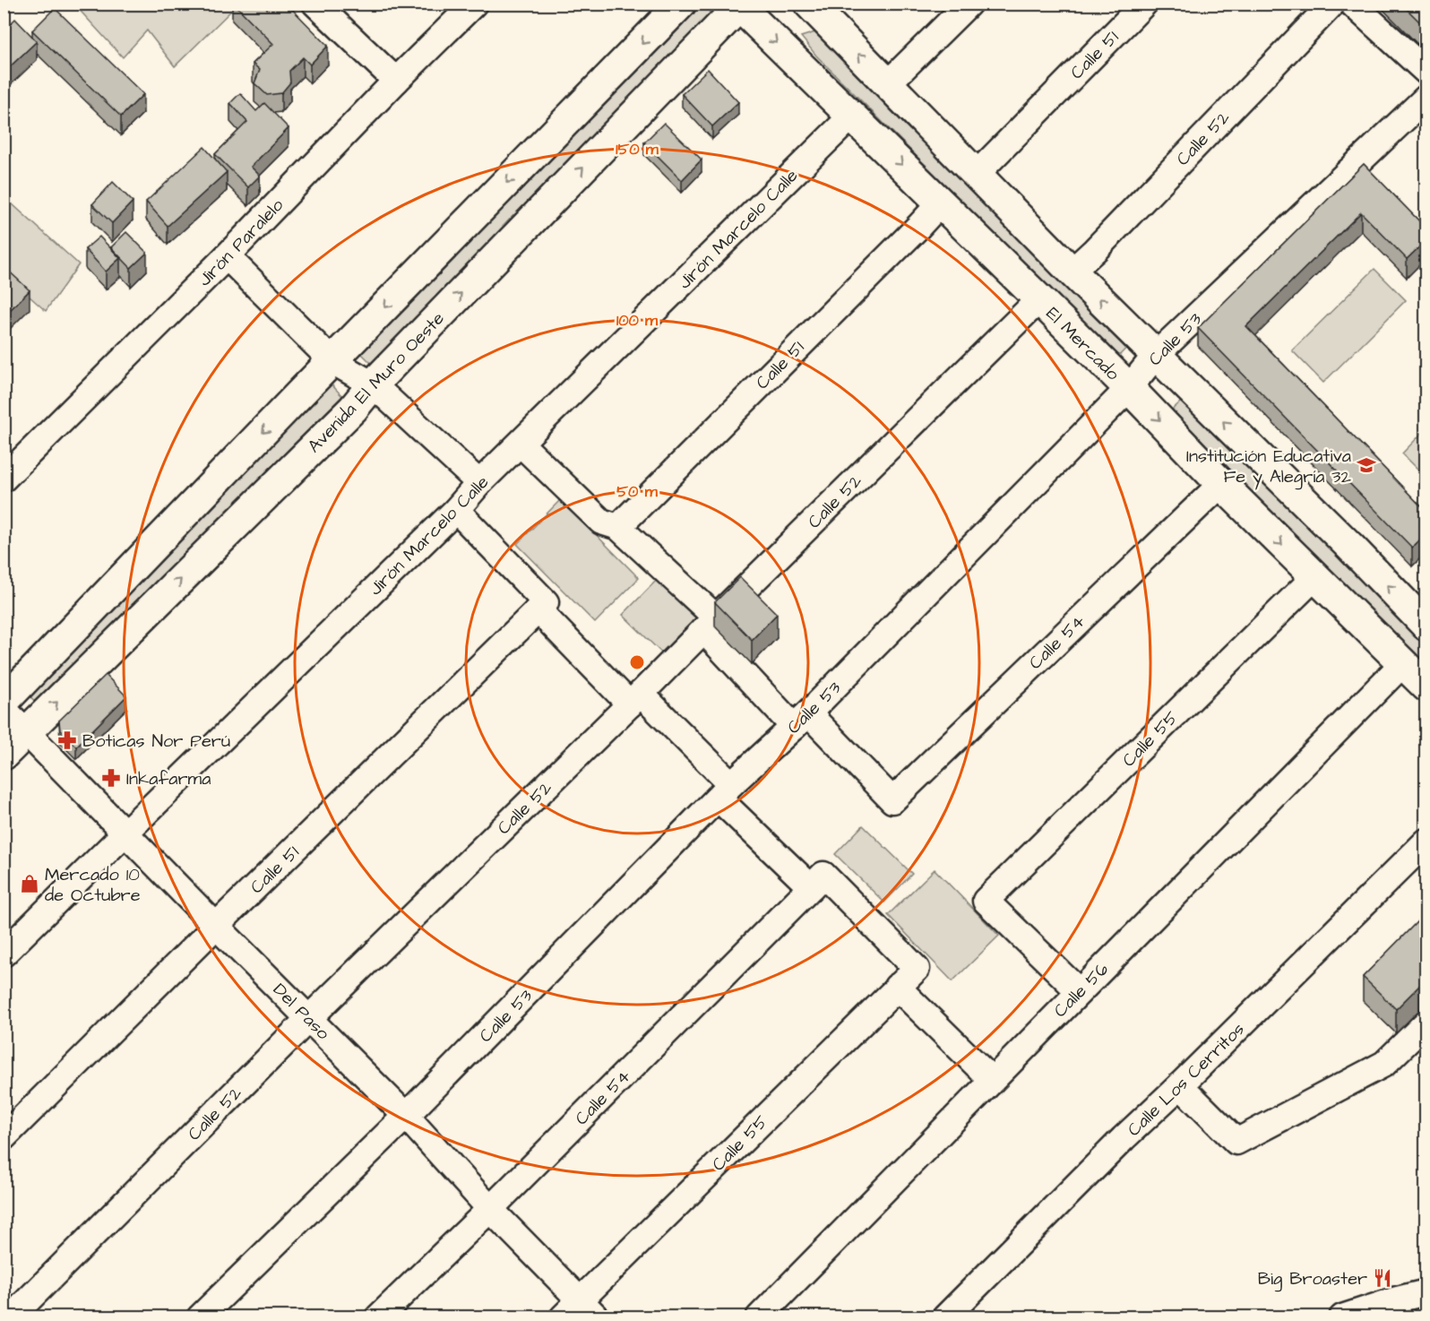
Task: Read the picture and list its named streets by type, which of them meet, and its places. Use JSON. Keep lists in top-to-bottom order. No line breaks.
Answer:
{"streets":{"main road":["El Mercado","Avenida El Muro Oeste"],"street":["Calle 51","Calle 52","Jirón Marcelo Calle","Jirón Paralelo","Calle 53","Calle 54","Calle 55","Calle 56","Del Paso","Calle Los Cerritos"]},"crossings":[["Calle 51","El Mercado"],["Calle 51","Del Paso"],["Calle 52","El Mercado"],["Calle 52","Del Paso"],["Jirón Marcelo Calle","El Mercado"],["Jirón Marcelo Calle","Del Paso"],["Calle 53","El Mercado"],["Calle 53","Calle 54"],["Calle 53","Del Paso"],["El Mercado","Avenida El Muro Oeste"],["El Mercado","Calle 54"],["El Mercado","Calle 55"],["El Mercado","Calle 56"],["Avenida El Muro Oeste","Del Paso"],["Calle 54","Calle 55"],["Calle 54","Del Paso"],["Calle 55","Calle 56"],["Calle 55","Del Paso"]],"places":{"school or university":["Institución Educativa Fe y Alegría 32"],"pharmacy":["Boticas Nor Perú","Inkafarma"],"shop":["Mercado 10 de Octubre"],"restaurant":["Big Broaster"]},"rings":["150 m","100 m","50 m"]}
